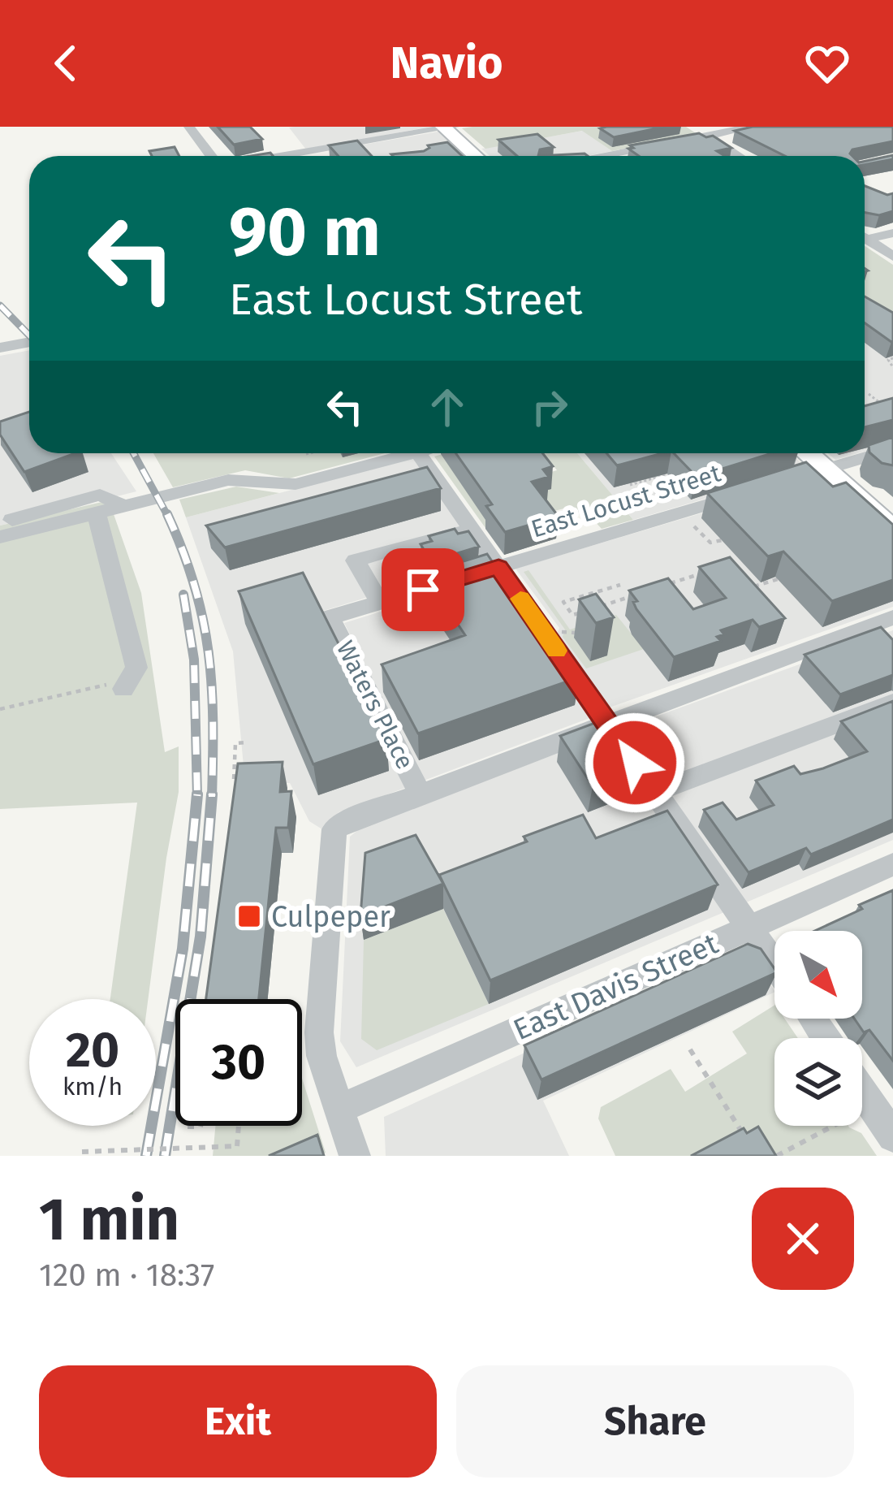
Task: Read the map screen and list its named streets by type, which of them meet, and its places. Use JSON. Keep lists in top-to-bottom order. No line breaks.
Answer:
{"streets":{"street":["East Locust Street","Waters Place","East Davis Street"]},"crossings":[["East Locust Street","Waters Place"]],"places":{"transit":["Culpeper"]},"north":"bottom right","page":{"header":"Navio","turn":["90 m","East Locust Street"],"speed":"20 km/h","limit":"30","heading":["1 min","120 m · 18:37"],"buttons":["Exit","Share"]}}
